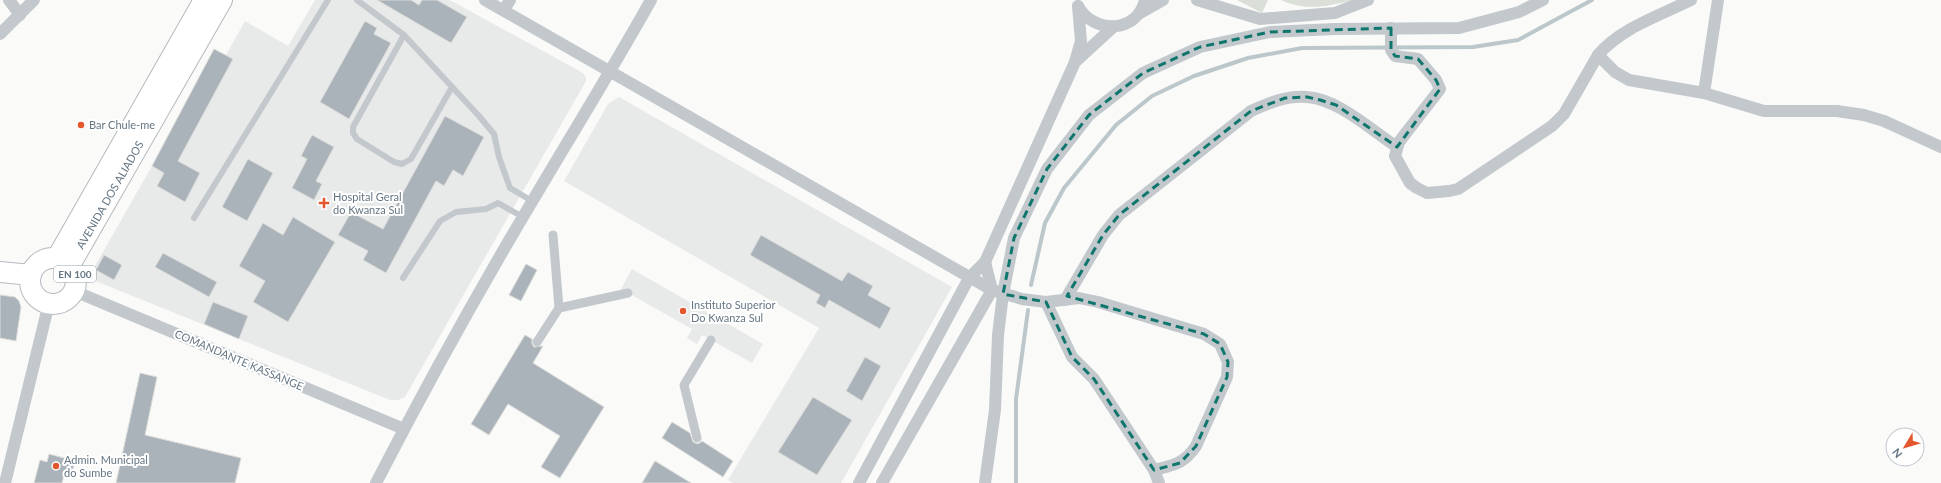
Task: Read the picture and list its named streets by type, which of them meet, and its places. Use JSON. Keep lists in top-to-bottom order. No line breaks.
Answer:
{"streets":{"main road":["AVENIDA DOS ALIADOS","EN 100"],"street":["COMANDANTE KASSANGE"]},"crossings":[["AVENIDA DOS ALIADOS","EN 100"],["AVENIDA DOS ALIADOS","COMANDANTE KASSANGE"],["EN 100","COMANDANTE KASSANGE"]],"places":{"other":["Bar Chule-me","Instituto Superior Do Kwanza Sul","Admin. Municipal do Sumbe"],"health":["Hospital Geral do Kwanza Sul"]},"north":"bottom left"}
